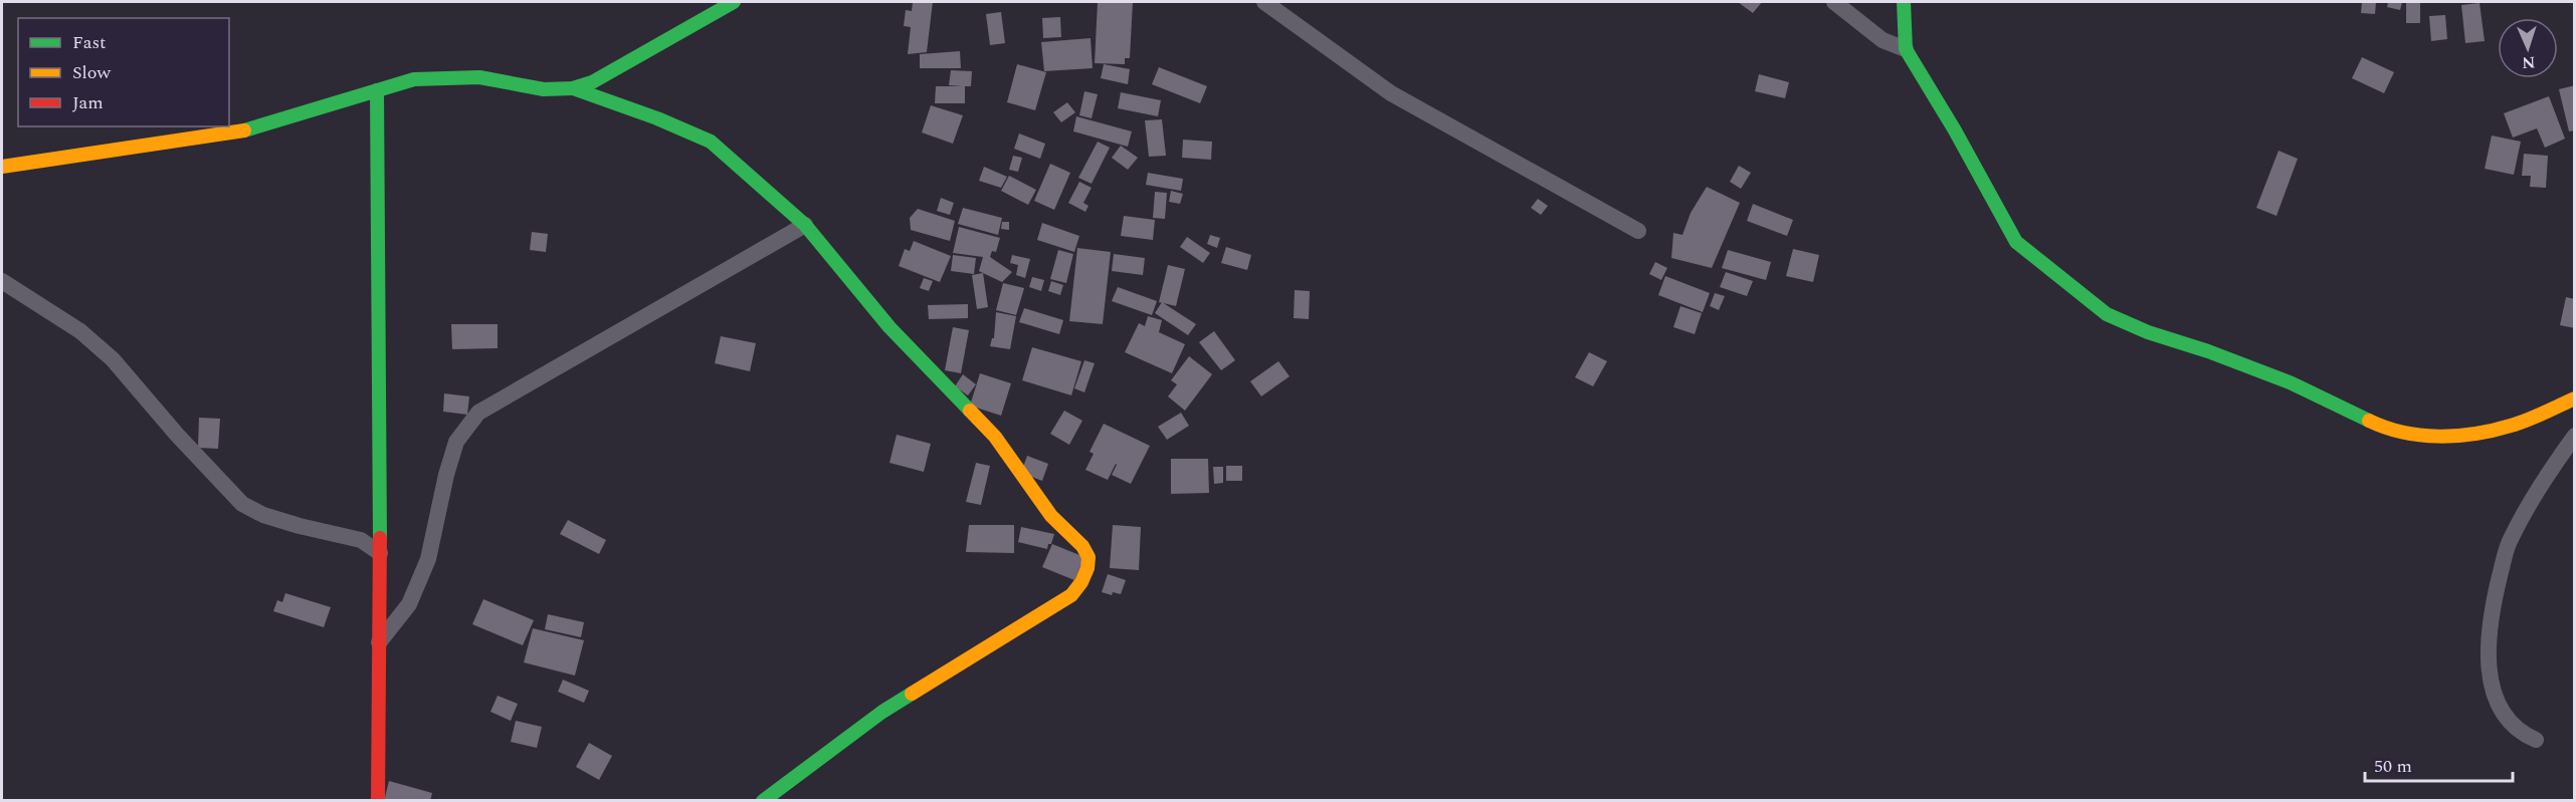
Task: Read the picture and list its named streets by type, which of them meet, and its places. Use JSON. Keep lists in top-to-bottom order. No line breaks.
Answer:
{"legend":["Fast","Slow","Jam"],"scale_bar":"50 m","north":"bottom"}
